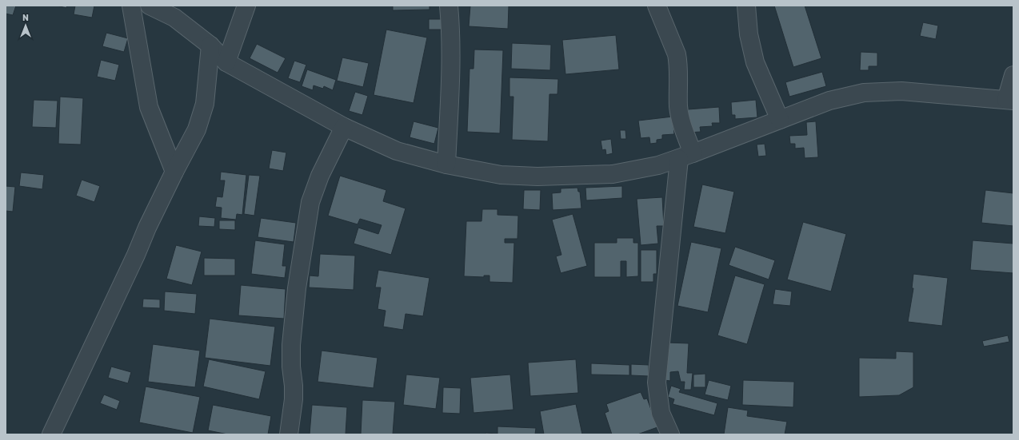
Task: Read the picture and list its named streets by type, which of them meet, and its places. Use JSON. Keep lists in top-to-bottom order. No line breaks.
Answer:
{"north":"top"}
